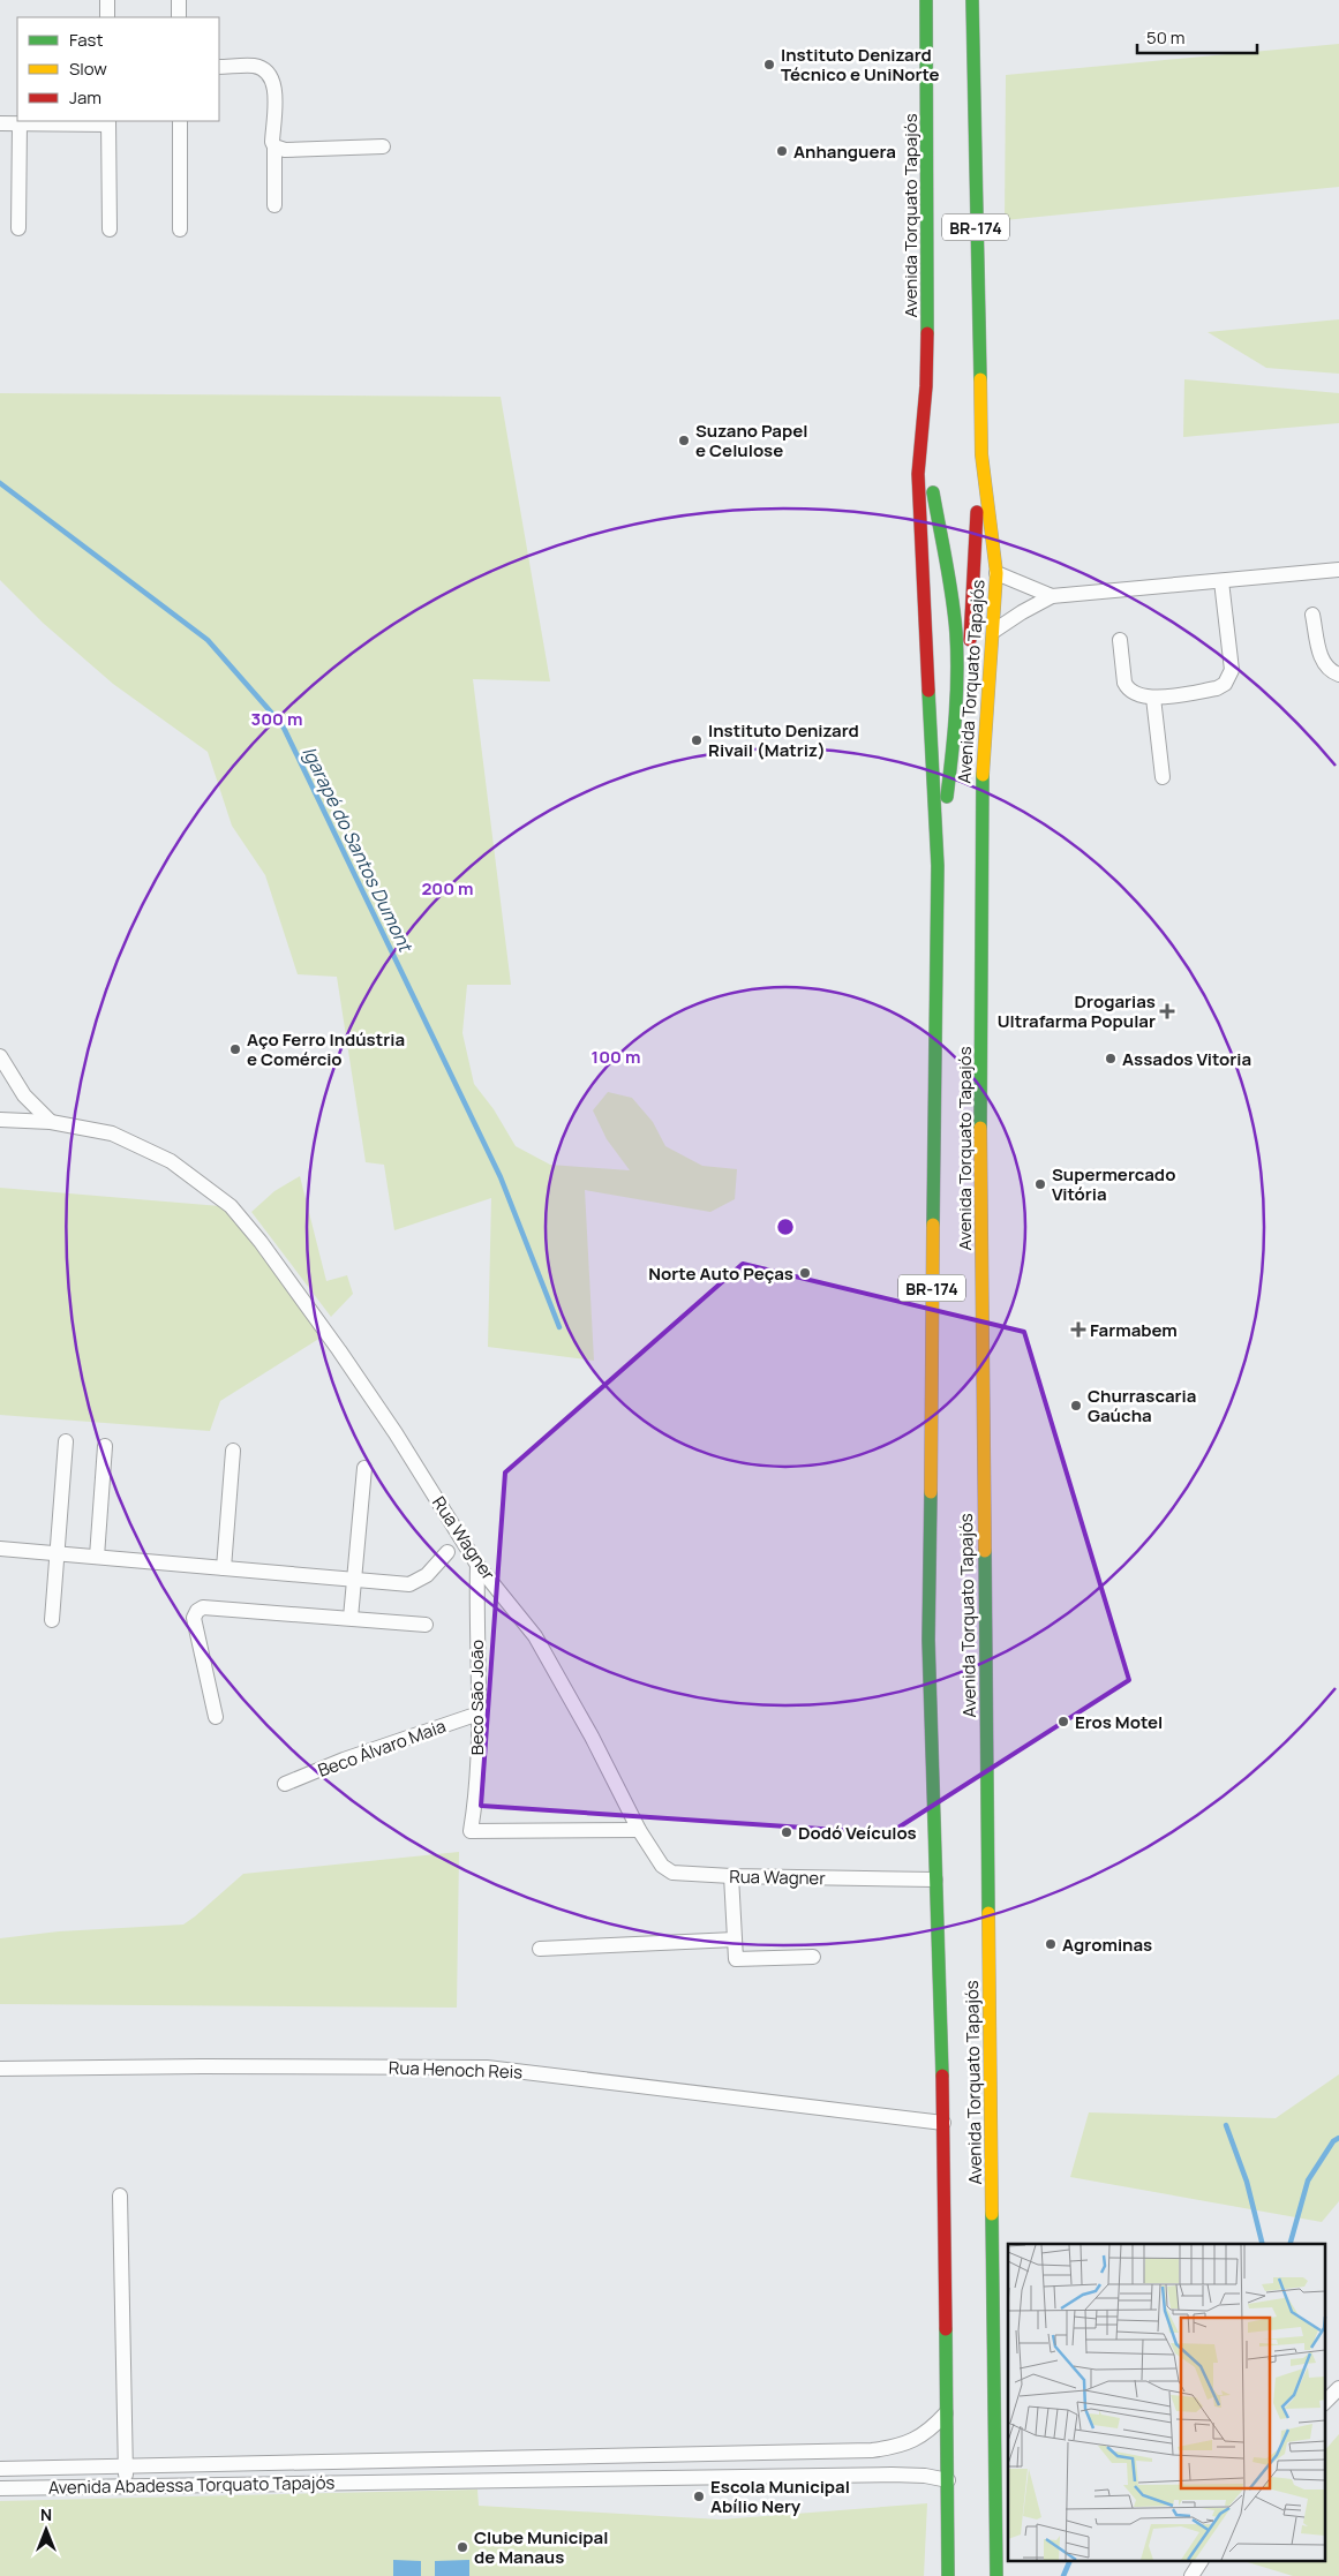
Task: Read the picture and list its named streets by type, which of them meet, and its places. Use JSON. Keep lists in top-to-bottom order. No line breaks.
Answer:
{"streets":{"highway":["Avenida Torquato Tapajós","BR-174"],"street":["Rua Wagner","Beco São João","Beco Álvaro Maia","Rua Henoch Reis","Avenida Abadessa Torquato Tapajós"]},"crossings":[["Avenida Torquato Tapajós","Rua Wagner"],["Avenida Torquato Tapajós","Rua Henoch Reis"],["Avenida Torquato Tapajós","Avenida Abadessa Torquato Tapajós"],["Rua Wagner","Beco São João"],["Beco São João","Beco Álvaro Maia"]],"water":["Igarapé do Santos Dumont"],"places":{"other":["Instituto Denizard Técnico e UniNorte","Anhanguera","Suzano Papel e Celulose","Instituto Denizard Rivail (Matriz)","Aço Ferro Indústria e Comércio","Assados Vitoria","Supermercado Vitória","Norte Auto Peças","Churrascaria Gaúcha","Eros Motel","Dodó Veículos","Agrominas","Escola Municipal Abílio Nery","Clube Municipal de Manaus"],"health":["Drogarias Ultrafarma Popular","Farmabem"]},"legend":["Fast","Slow","Jam"],"scale_bar":"50 m","north":"top","rings":["300 m","200 m","100 m"]}
